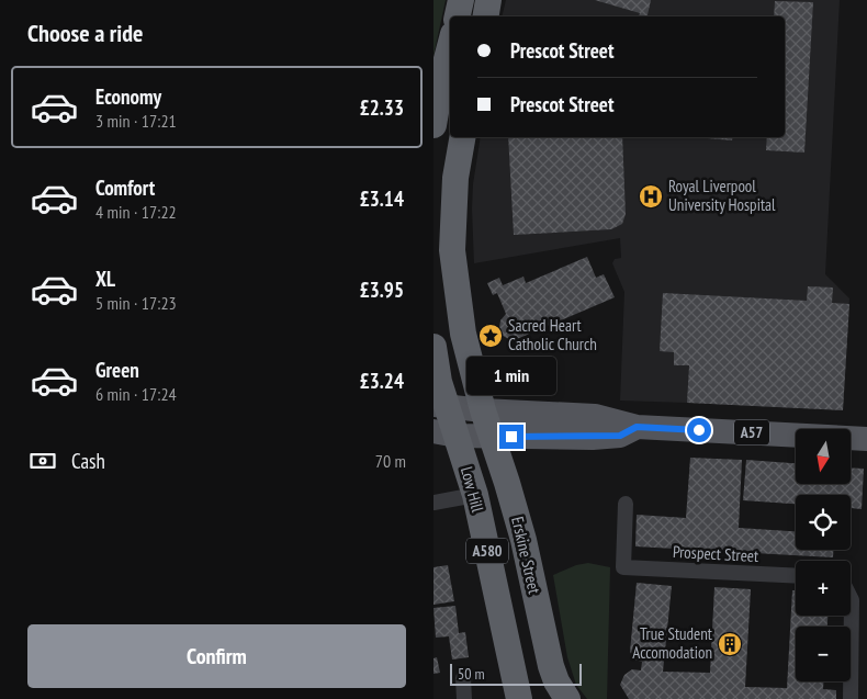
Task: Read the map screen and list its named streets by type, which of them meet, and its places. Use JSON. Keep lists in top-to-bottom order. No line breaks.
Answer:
{"streets":{"highway":["Low Hill","A580","Erskine Street"],"main road":["A57"],"street":["Prospect Street"]},"crossings":[["A57","Low Hill"],["A57","A580"],["A57","Erskine Street"],["A580","Erskine Street"]],"places":{"hospital":["Royal Liverpool University Hospital"],"place":["Sacred Heart Catholic Church"],"building":["True Student Accomodation"]},"scale_bar":"50 m","north":"bottom","page":{"heading":"Choose a ride","banner":["Prescot Street","Prescot Street"],"list":[{"name":"Economy","note":"3 min · 17:21","value":"£2.33"},{"name":"Comfort","note":"4 min · 17:22","value":"£3.14"},{"name":"XL","note":"5 min · 17:23","value":"£3.95"},{"name":"Green","note":"6 min · 17:24","value":"£3.24"}],"bubble":"1 min","map_buttons":["+","−"],"pay":["Cash","70 m"],"buttons":"Confirm","scale":"50 m"}}
